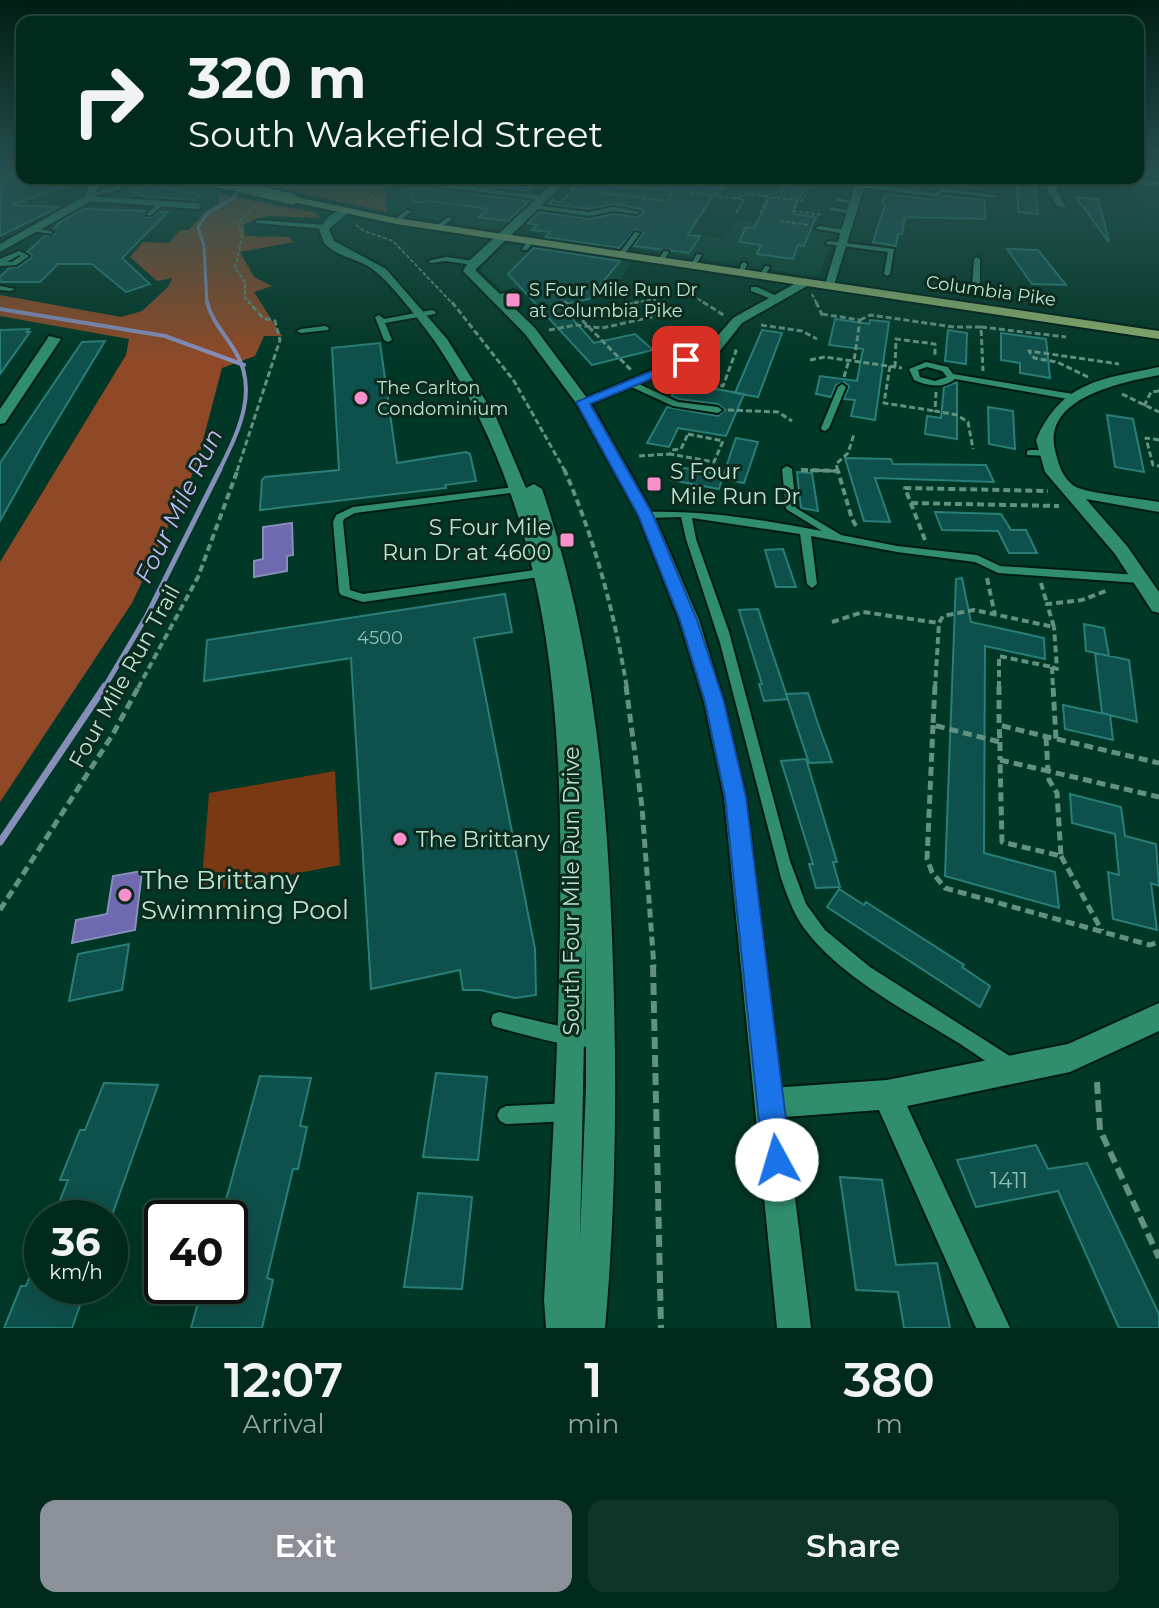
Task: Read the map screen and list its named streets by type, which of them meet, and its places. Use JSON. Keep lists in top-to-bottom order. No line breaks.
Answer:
{"streets":{"main road":["Columbia Pike"],"street":["South Four Mile Run Drive"],"path":["Four Mile Run Trail"]},"water":["Four Mile Run"],"places":{"transit":["S Four Mile Run Dr at Columbia Pike","S Four Mile Run Dr","S Four Mile Run Dr at 4600"],"other":["The Carlton Condominium","The Brittany","The Brittany Swimming Pool"]},"house_numbers":["4500","1411"],"page":{"turn":["320 m","South Wakefield Street"],"speed":"36 km/h","limit":"40","eta":["12:07","Arrival","1","min","380","m"],"buttons":["Exit","Share"]}}
